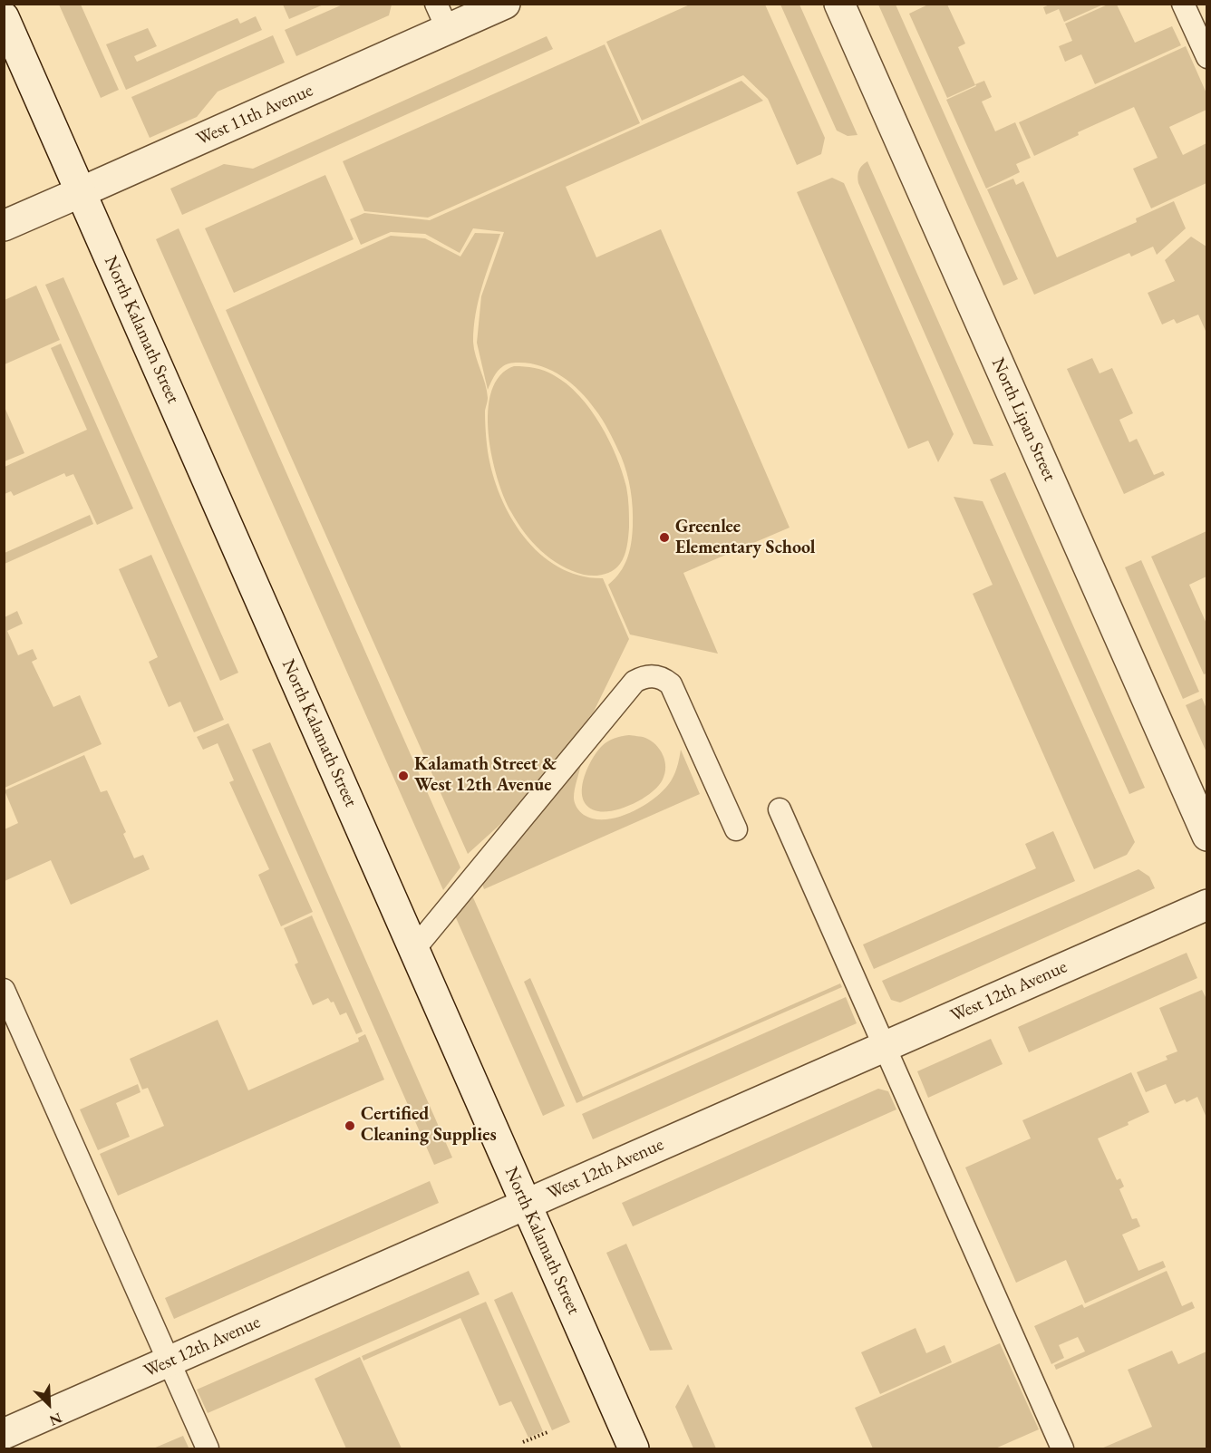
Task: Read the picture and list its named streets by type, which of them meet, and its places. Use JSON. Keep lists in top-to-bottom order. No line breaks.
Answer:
{"streets":{"street":["West 11th Avenue","North Kalamath Street","North Lipan Street","West 12th Avenue"]},"crossings":[["West 11th Avenue","North Kalamath Street"],["North Kalamath Street","West 12th Avenue"]],"places":["Greenlee Elementary School","Kalamath Street & West 12th Avenue","Certified Cleaning Supplies"],"north":"bottom right"}
